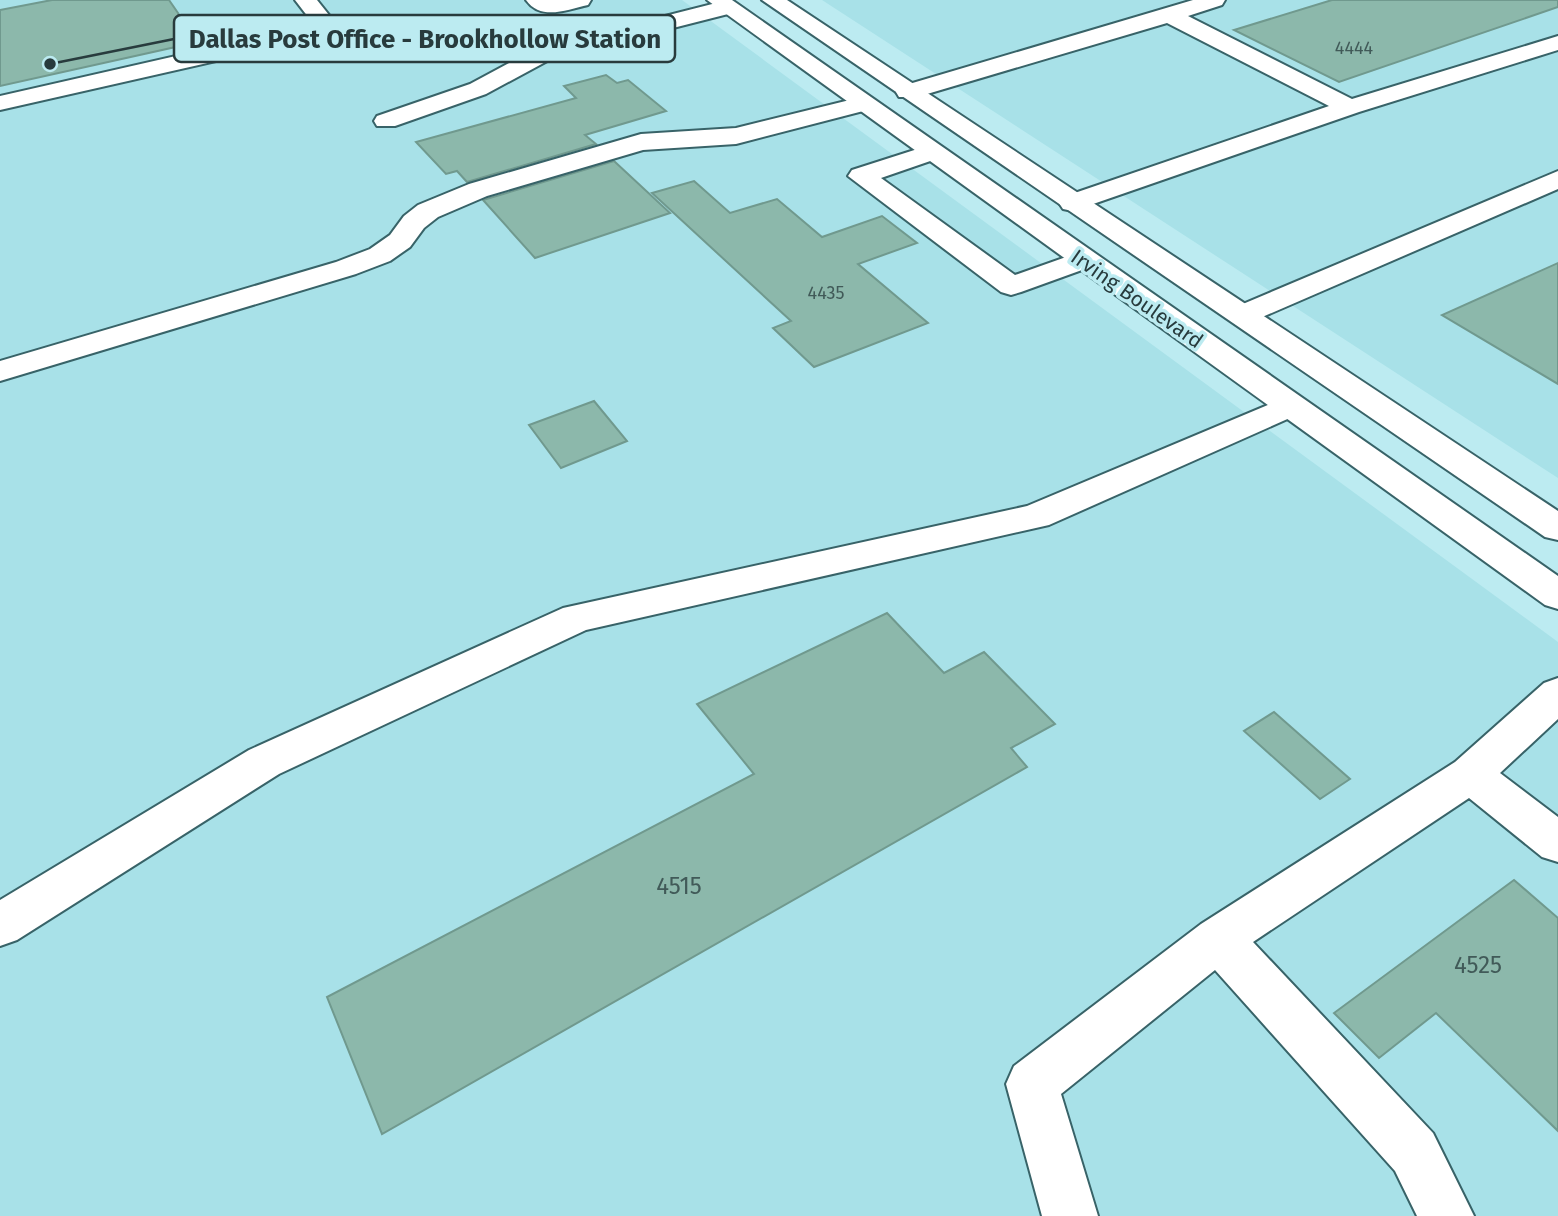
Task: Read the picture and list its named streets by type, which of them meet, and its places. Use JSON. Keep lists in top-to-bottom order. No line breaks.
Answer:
{"streets":{"main road":["Irving Boulevard"]},"places":["Dallas Post Office - Brookhollow Station"],"house_numbers":["4444","4435","4515","4525"]}
